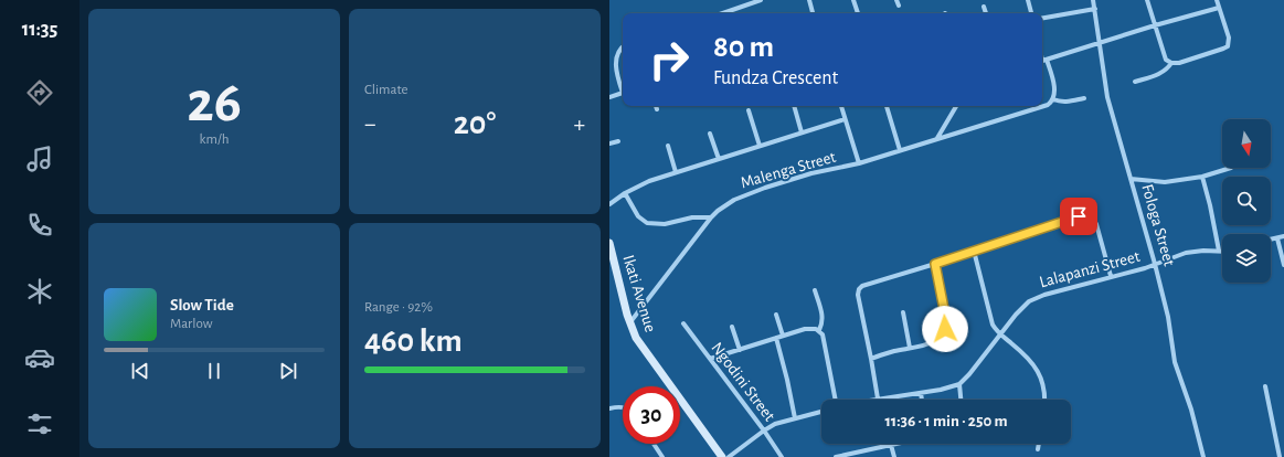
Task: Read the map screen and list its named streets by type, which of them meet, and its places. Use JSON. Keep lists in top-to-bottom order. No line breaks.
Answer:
{"streets":{"street":["Malenga Street","Fologa Street","Lalapanzi Street","Ikati Avenue","Ngodini Street"]},"crossings":[["Malenga Street","Ikati Avenue"],["Fologa Street","Lalapanzi Street"]],"north":"bottom","page":{"tabs":"11:35","tile":[["26","km/h"],"Climate",["Range · 92%","460 km"]],"turn":["80 m","Fundza Crescent"],"heat":["−","20°","+"],"song":["Slow Tide","Marlow"],"limit":"30","trip":"11:36 · 1 min · 250 m"}}
